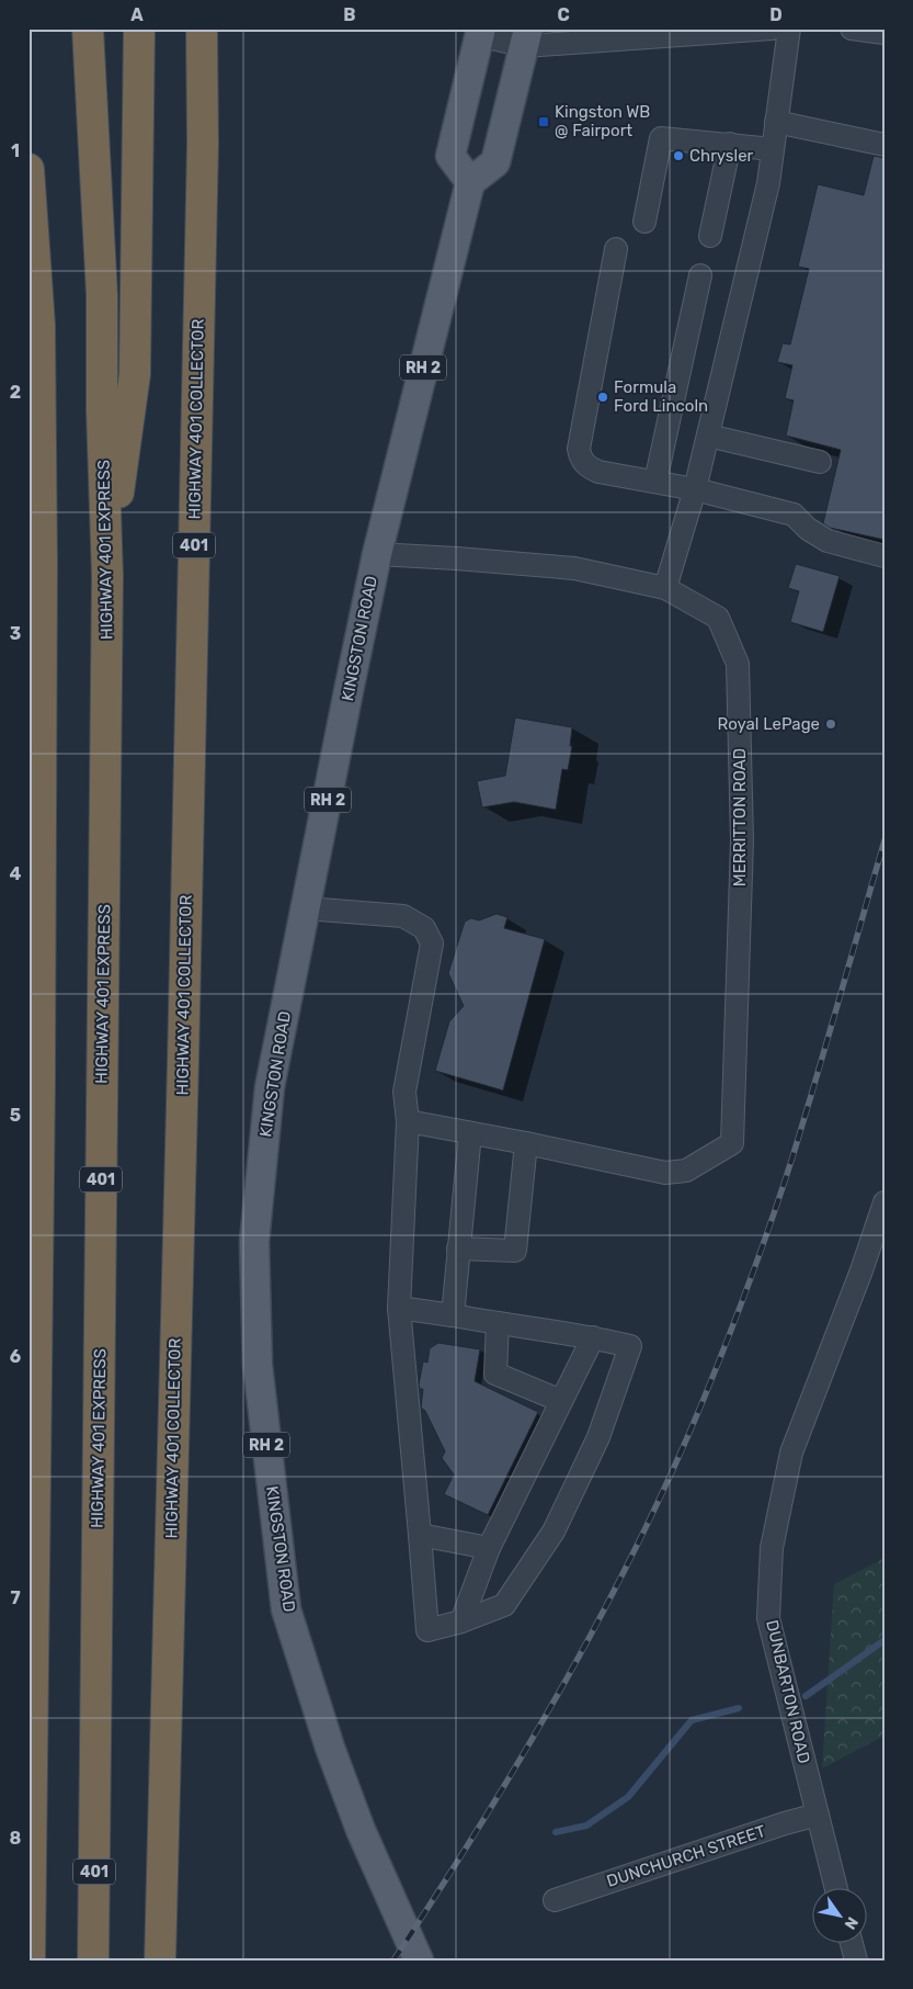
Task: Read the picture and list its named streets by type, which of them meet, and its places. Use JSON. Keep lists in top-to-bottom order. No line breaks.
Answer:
{"streets":{"highway":["HIGHWAY 401 COLLECTOR","401","HIGHWAY 401 EXPRESS"],"main road":["RH 2","KINGSTON ROAD"],"street":["MERRITTON ROAD","DUNBARTON ROAD","DUNCHURCH STREET"]},"crossings":[["KINGSTON ROAD","MERRITTON ROAD"],["DUNBARTON ROAD","DUNCHURCH STREET"]],"places":{"transit":["Kingston WB @ Fairport"],"other":["Chrysler","Formula Ford Lincoln","Royal LePage"]},"north":"bottom right","grid":{"columns":["A","B","C","D"],"rows":["1","2","3","4","5","6","7","8"]}}
